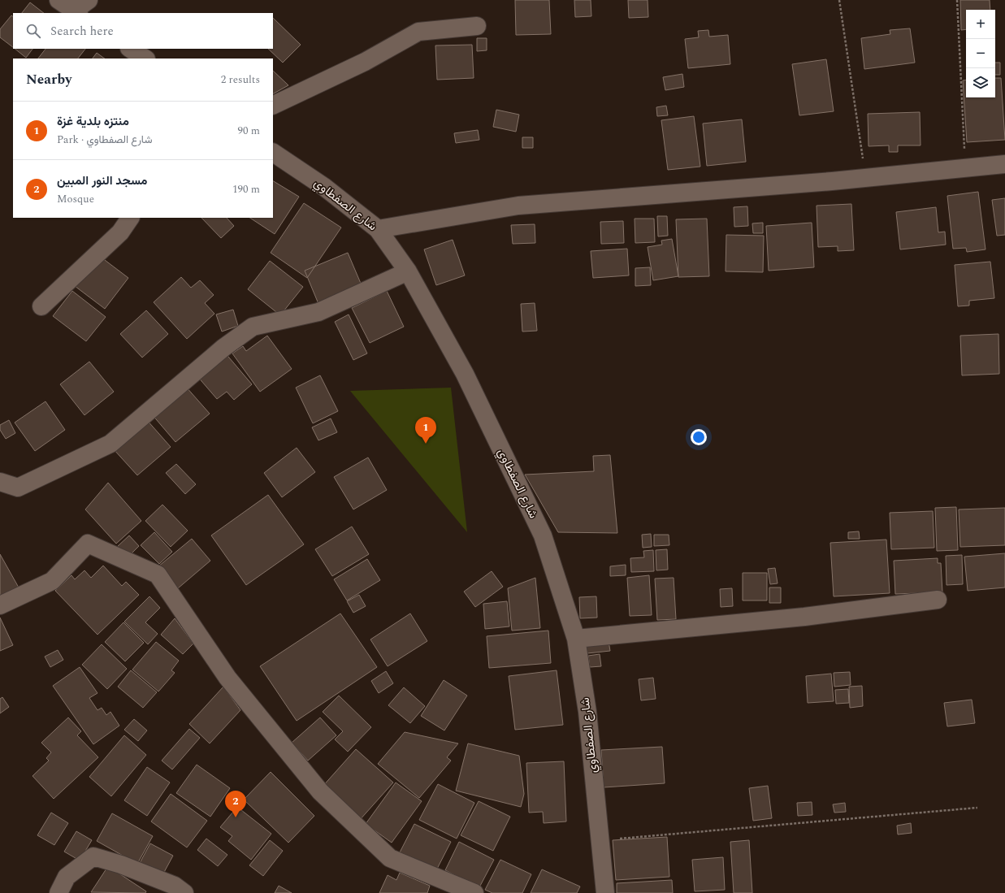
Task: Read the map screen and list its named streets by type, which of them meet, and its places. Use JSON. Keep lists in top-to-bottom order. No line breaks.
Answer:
{"streets":{"street":["شارع الصفطاوي"]},"page":{"map_buttons":["+","−"],"search":"Search here","heading":["Nearby","2 results"],"list":[{"mark":"1","name":"منتزه بلدية غزة","note":"Park · شارع الصفطاوي","value":"90 m"},{"mark":"2","name":"مسجد النور المبين","note":"Mosque","value":"190 m"}],"pins":["1","2"]}}
